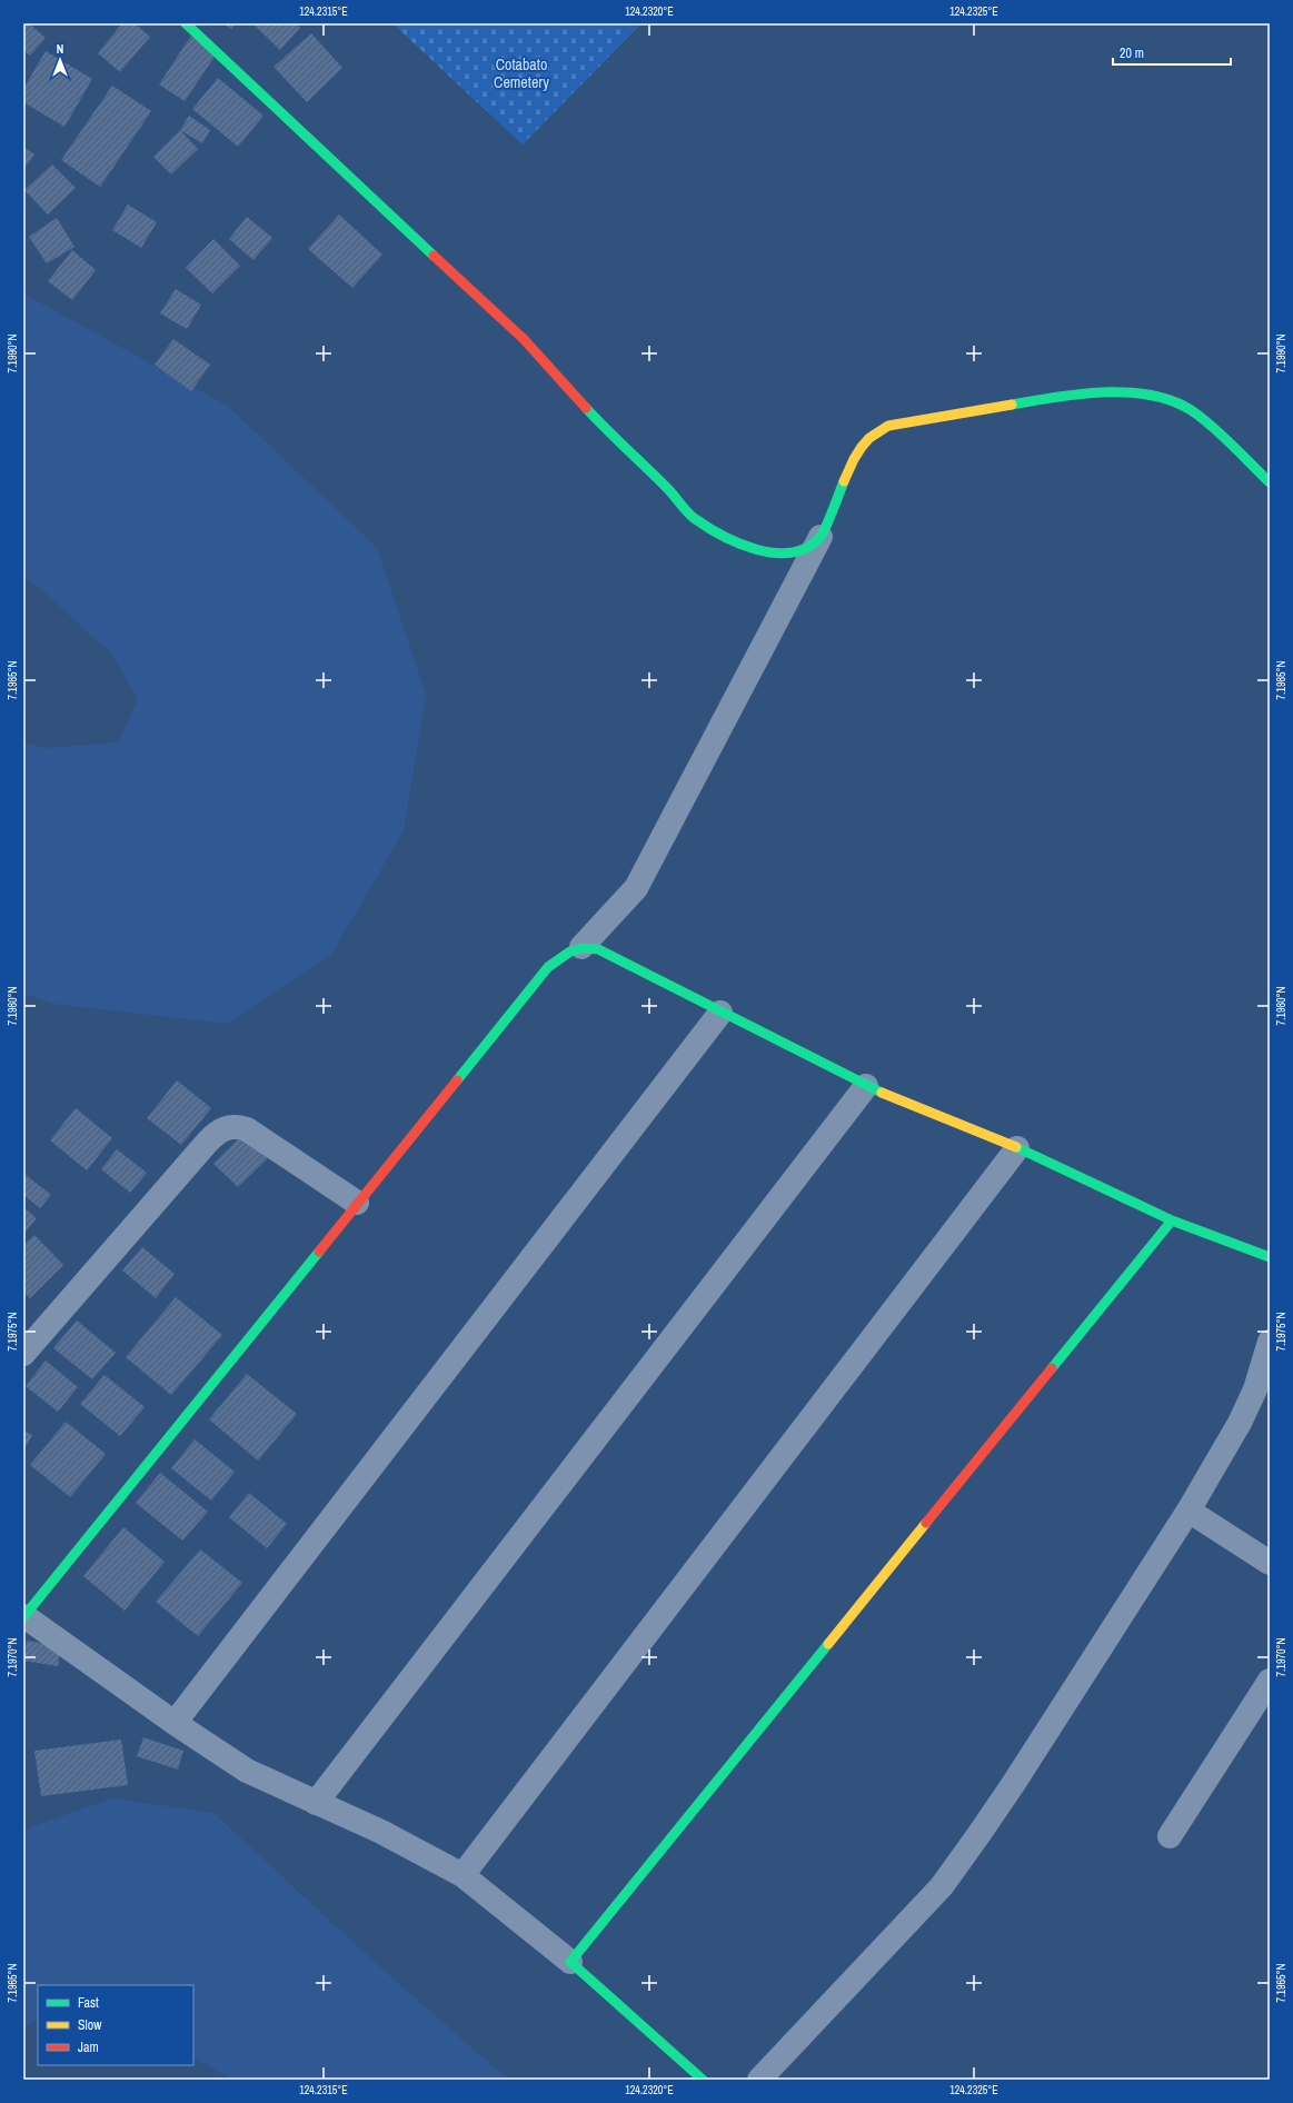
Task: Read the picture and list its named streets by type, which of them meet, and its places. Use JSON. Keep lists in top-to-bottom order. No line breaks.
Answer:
{"parks":["Cotabato Cemetery"],"legend":["Fast","Slow","Jam"],"scale_bar":"20 m","north":"top","coordinates":["124.2315°E","124.2320°E","124.2325°E","7.1990°N","7.1985°N","7.1980°N","7.1975°N","7.1970°N","7.1965°N"]}
